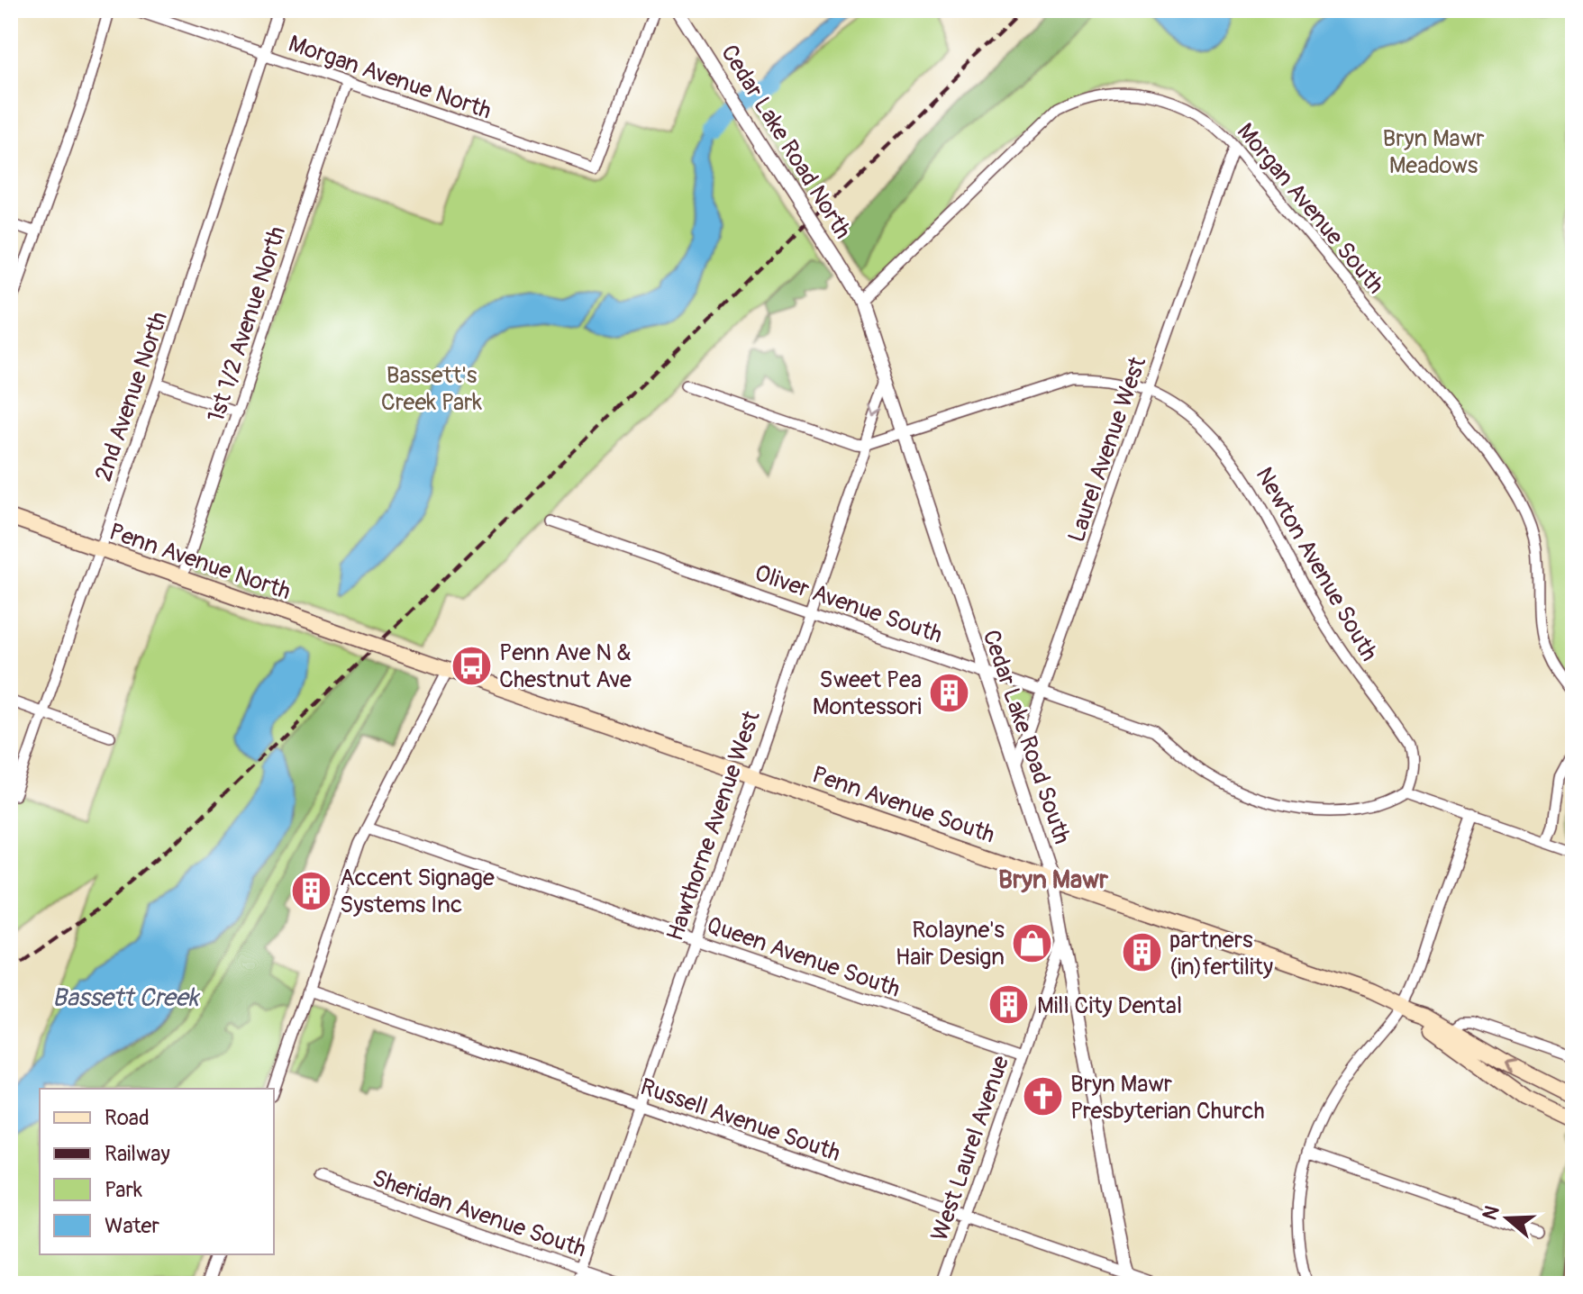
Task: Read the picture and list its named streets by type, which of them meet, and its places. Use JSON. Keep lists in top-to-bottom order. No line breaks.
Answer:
{"streets":{"main road":["Penn Avenue North","Penn Avenue South"],"street":["Morgan Avenue North","Cedar Lake Road North","Morgan Avenue South","1st 1/2 Avenue North","2nd Avenue North","Laurel Avenue West","Newton Avenue South","Oliver Avenue South","Cedar Lake Road South","Hawthorne Avenue West","Queen Avenue South","Russell Avenue South","West Laurel Avenue","Sheridan Avenue South"]},"crossings":[["Morgan Avenue North","1st 1/2 Avenue North"],["Morgan Avenue North","2nd Avenue North"],["Cedar Lake Road North","Cedar Lake Road South"],["Morgan Avenue South","Laurel Avenue West"],["Morgan Avenue South","Cedar Lake Road South"],["1st 1/2 Avenue North","Penn Avenue North"],["2nd Avenue North","Penn Avenue North"],["Laurel Avenue West","Newton Avenue South"],["Laurel Avenue West","Oliver Avenue South"],["Laurel Avenue West","Cedar Lake Road South"],["Penn Avenue North","Penn Avenue South"],["Newton Avenue South","Oliver Avenue South"],["Newton Avenue South","Cedar Lake Road South"],["Newton Avenue South","Hawthorne Avenue West"],["Oliver Avenue South","Cedar Lake Road South"],["Oliver Avenue South","Hawthorne Avenue West"],["Cedar Lake Road South","Penn Avenue South"],["Cedar Lake Road South","Hawthorne Avenue West"],["Cedar Lake Road South","Russell Avenue South"],["Cedar Lake Road South","West Laurel Avenue"],["Penn Avenue South","Hawthorne Avenue West"],["Hawthorne Avenue West","Queen Avenue South"],["Hawthorne Avenue West","Russell Avenue South"],["Hawthorne Avenue West","Sheridan Avenue South"],["Queen Avenue South","West Laurel Avenue"],["Russell Avenue South","West Laurel Avenue"]],"districts":["Bryn Mawr"],"water":["Bassett Creek"],"parks":["Bryn Mawr Meadows","Bassett's Creek Park"],"places":{"bus stop":["Penn Ave N & Chestnut Ave"],"building":["Sweet Pea Montessori","Accent Signage Systems Inc","partners (in)fertility","Mill City Dental"],"shop":["Rolayne's Hair Design"],"church":["Bryn Mawr Presbyterian Church"]},"legend":["Road","Railway","Park","Water"],"north":"left"}
